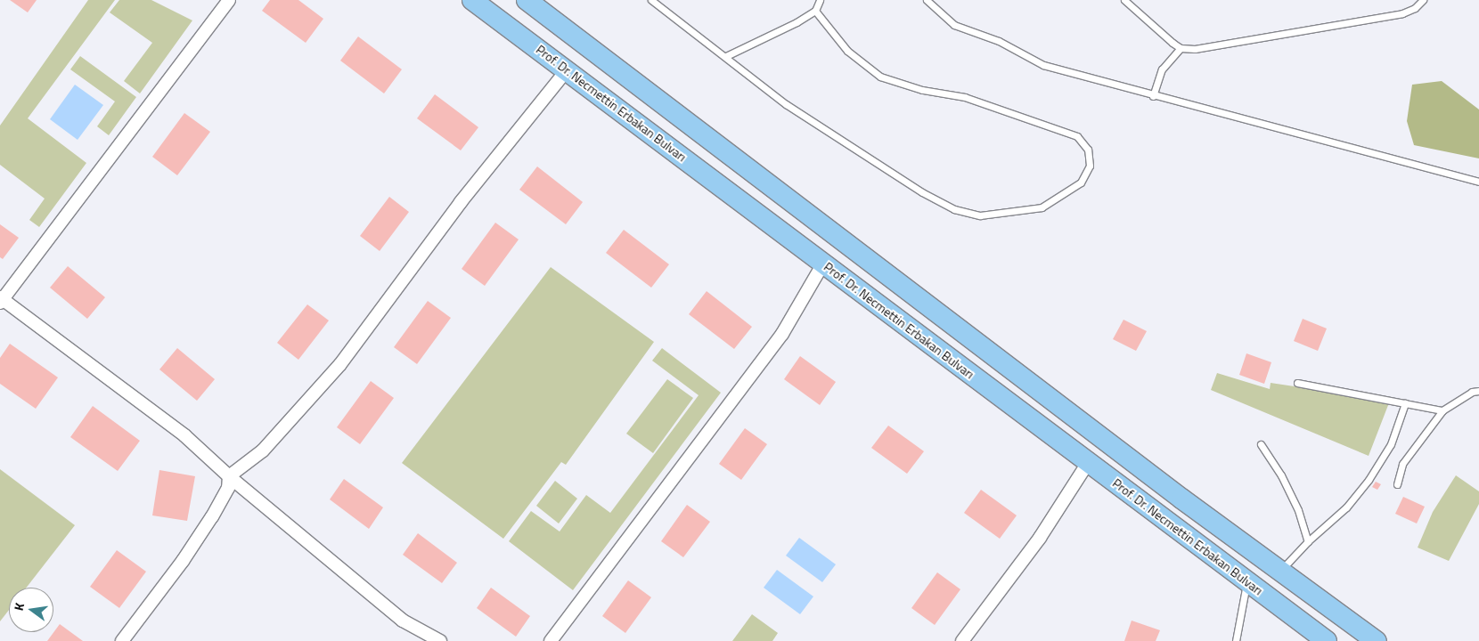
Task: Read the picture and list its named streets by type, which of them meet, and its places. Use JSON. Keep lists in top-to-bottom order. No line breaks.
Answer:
{"streets":{"main road":["Prof. Dr. Necmettin Erbakan Bulvarı"]},"north":"left"}
